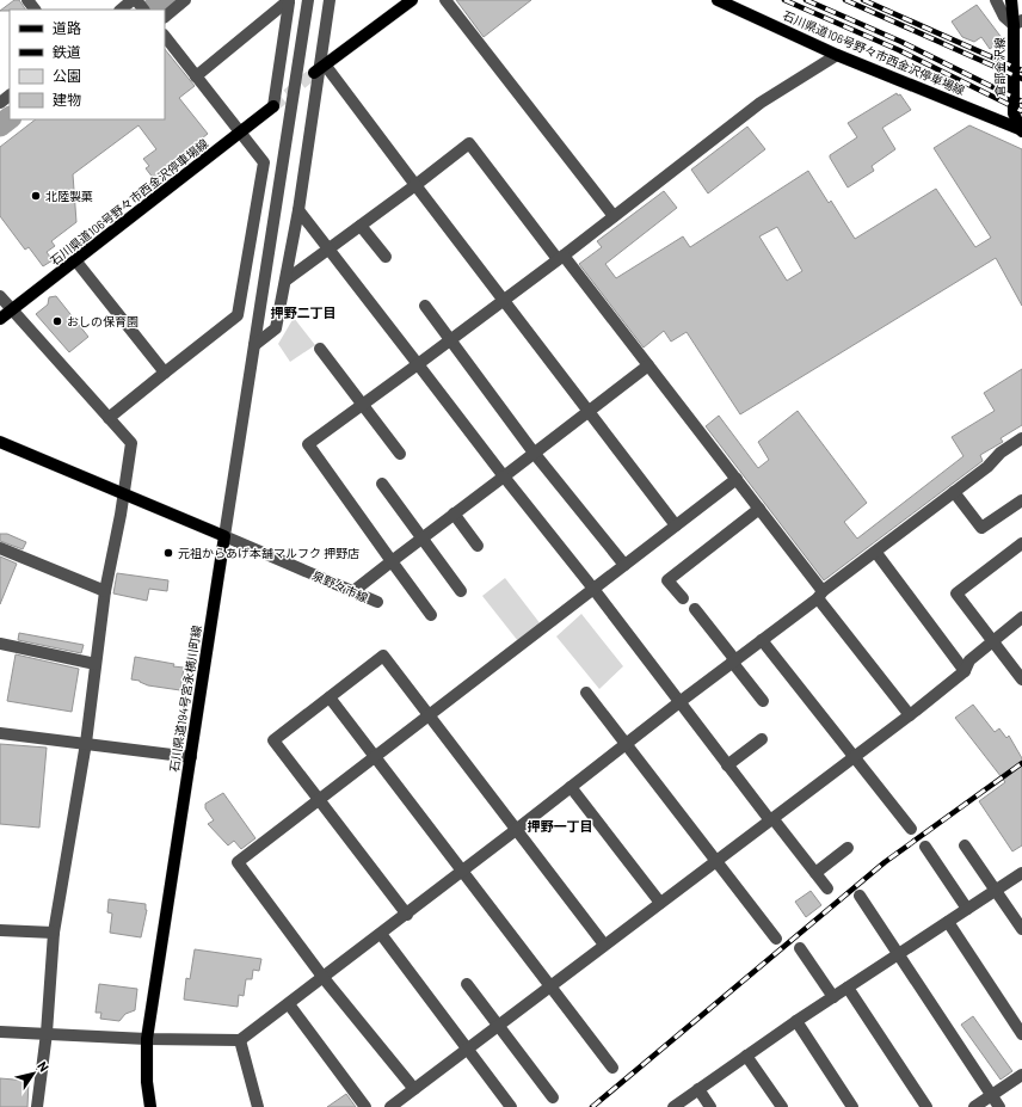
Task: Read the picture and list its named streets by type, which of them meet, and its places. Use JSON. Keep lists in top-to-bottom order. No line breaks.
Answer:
{"streets":{"main road":["石川県道106号野々市西金沢停車場線","倉部金沢線","石川県道194号宮永横川町線"],"street":["泉野々市線"]},"crossings":[["石川県道106号野々市西金沢停車場線","倉部金沢線"],["泉野々市線","石川県道194号宮永横川町線"]],"districts":["押野二丁目","押野一丁目"],"places":["北陸製菓","おしの保育園","元祖からあげ本舗マルフク 押野店"],"legend":["道路","鉄道","公園","建物"],"north":"top right"}
